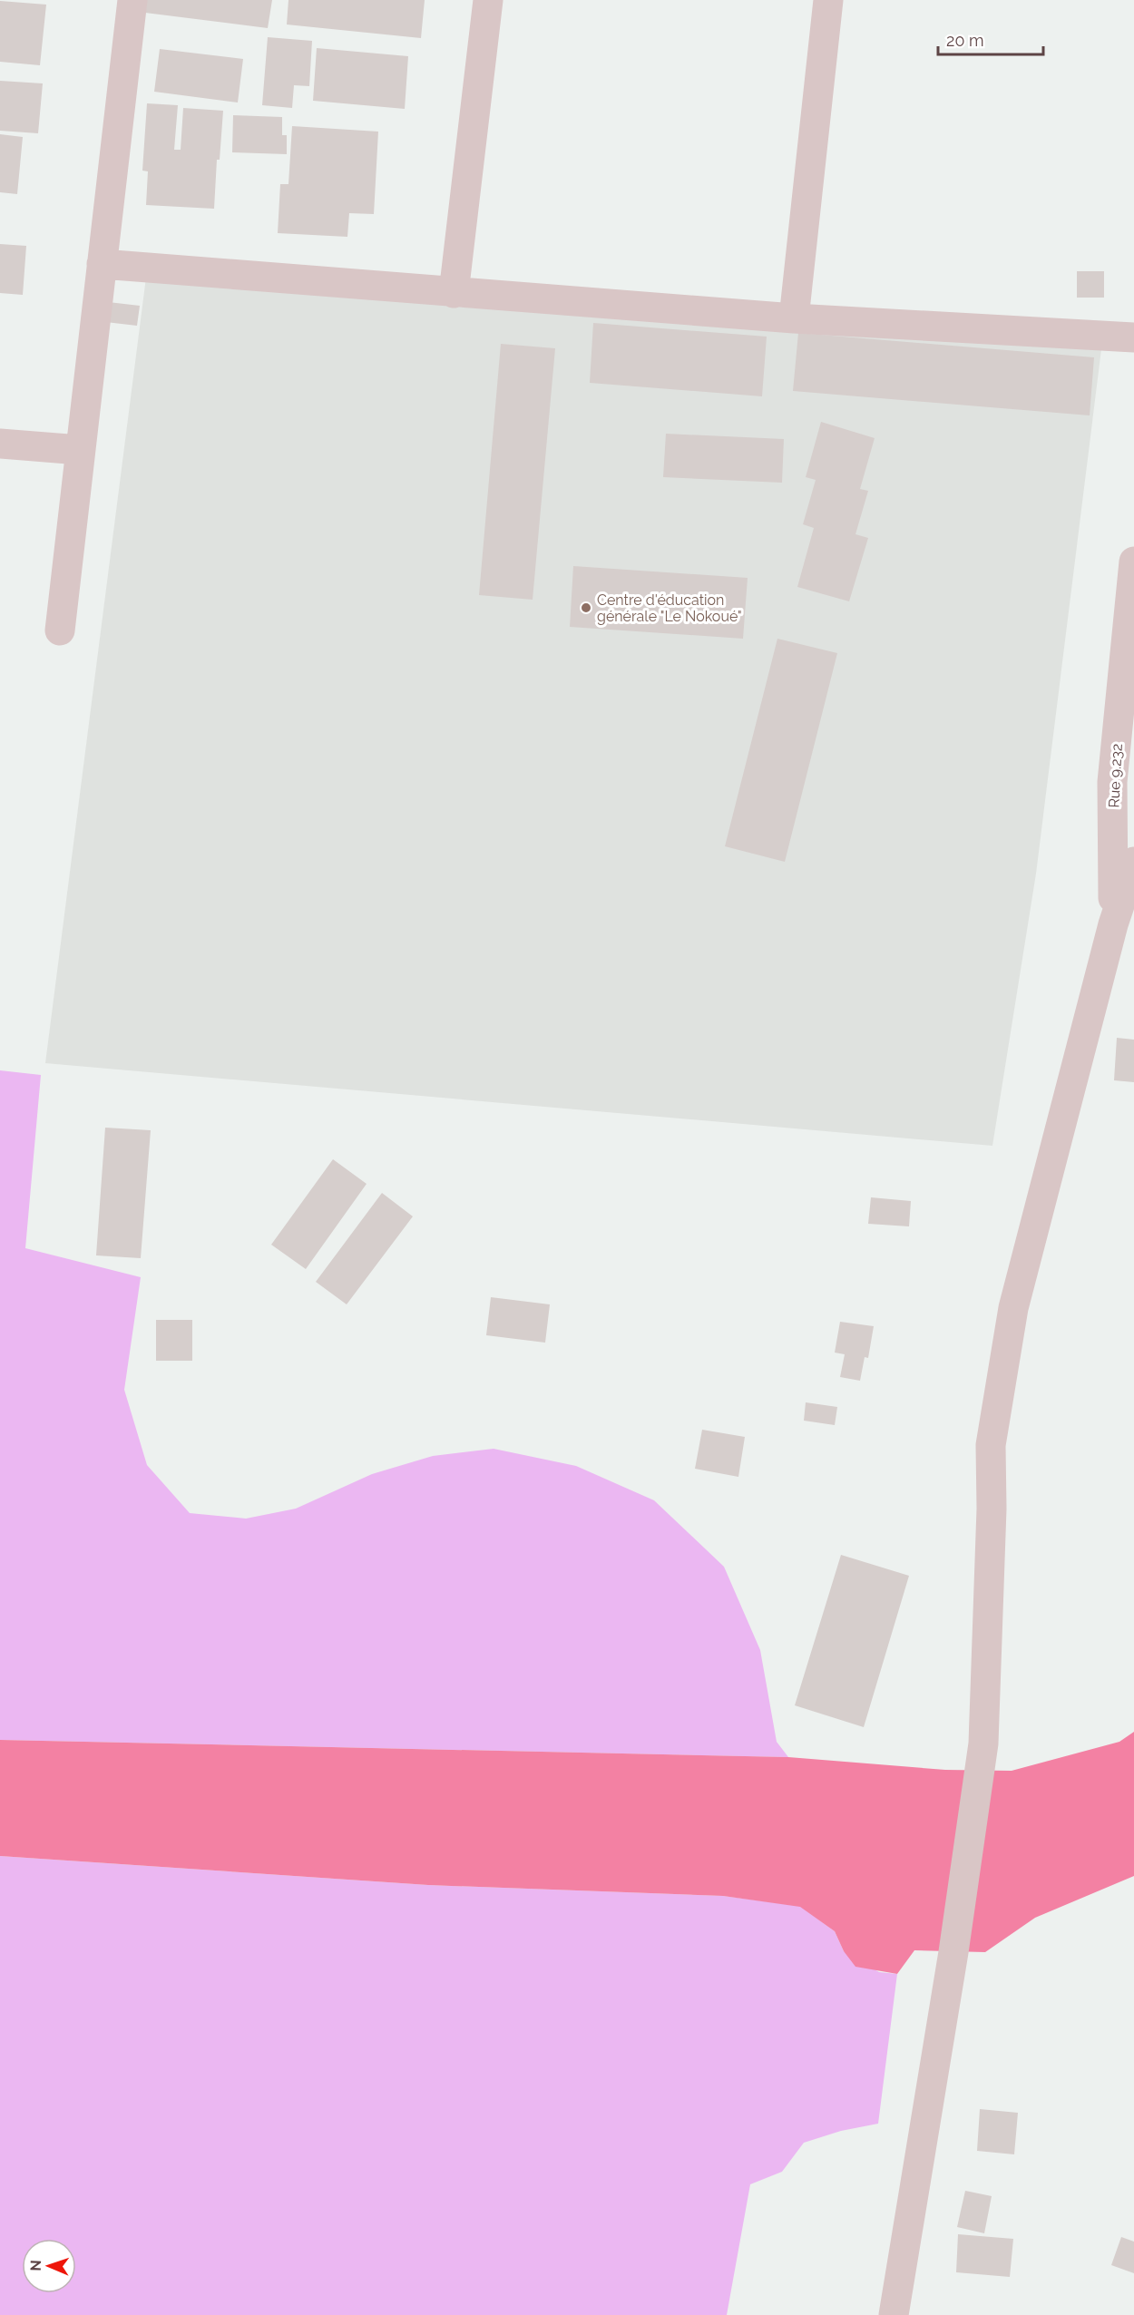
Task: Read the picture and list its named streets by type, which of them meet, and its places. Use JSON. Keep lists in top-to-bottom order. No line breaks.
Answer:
{"streets":{"street":["Rue 9.232"]},"places":["Centre d'éducation générale \"Le Nokoué\""],"scale_bar":"20 m","north":"left"}
